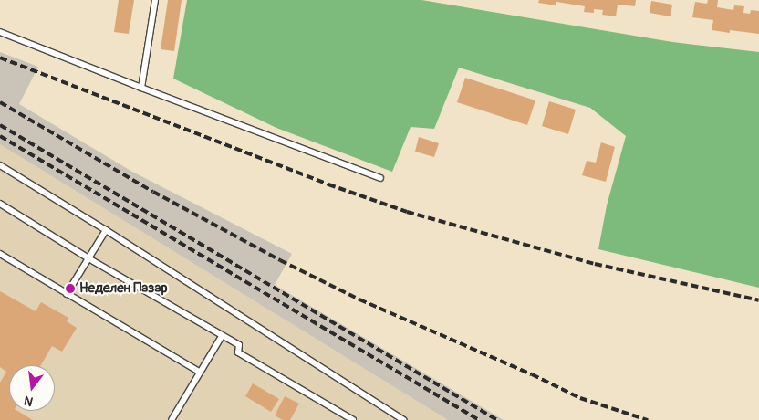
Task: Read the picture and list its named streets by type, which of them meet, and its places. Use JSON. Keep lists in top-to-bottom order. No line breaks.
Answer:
{"places":["Неделен Пазар"],"north":"bottom"}
